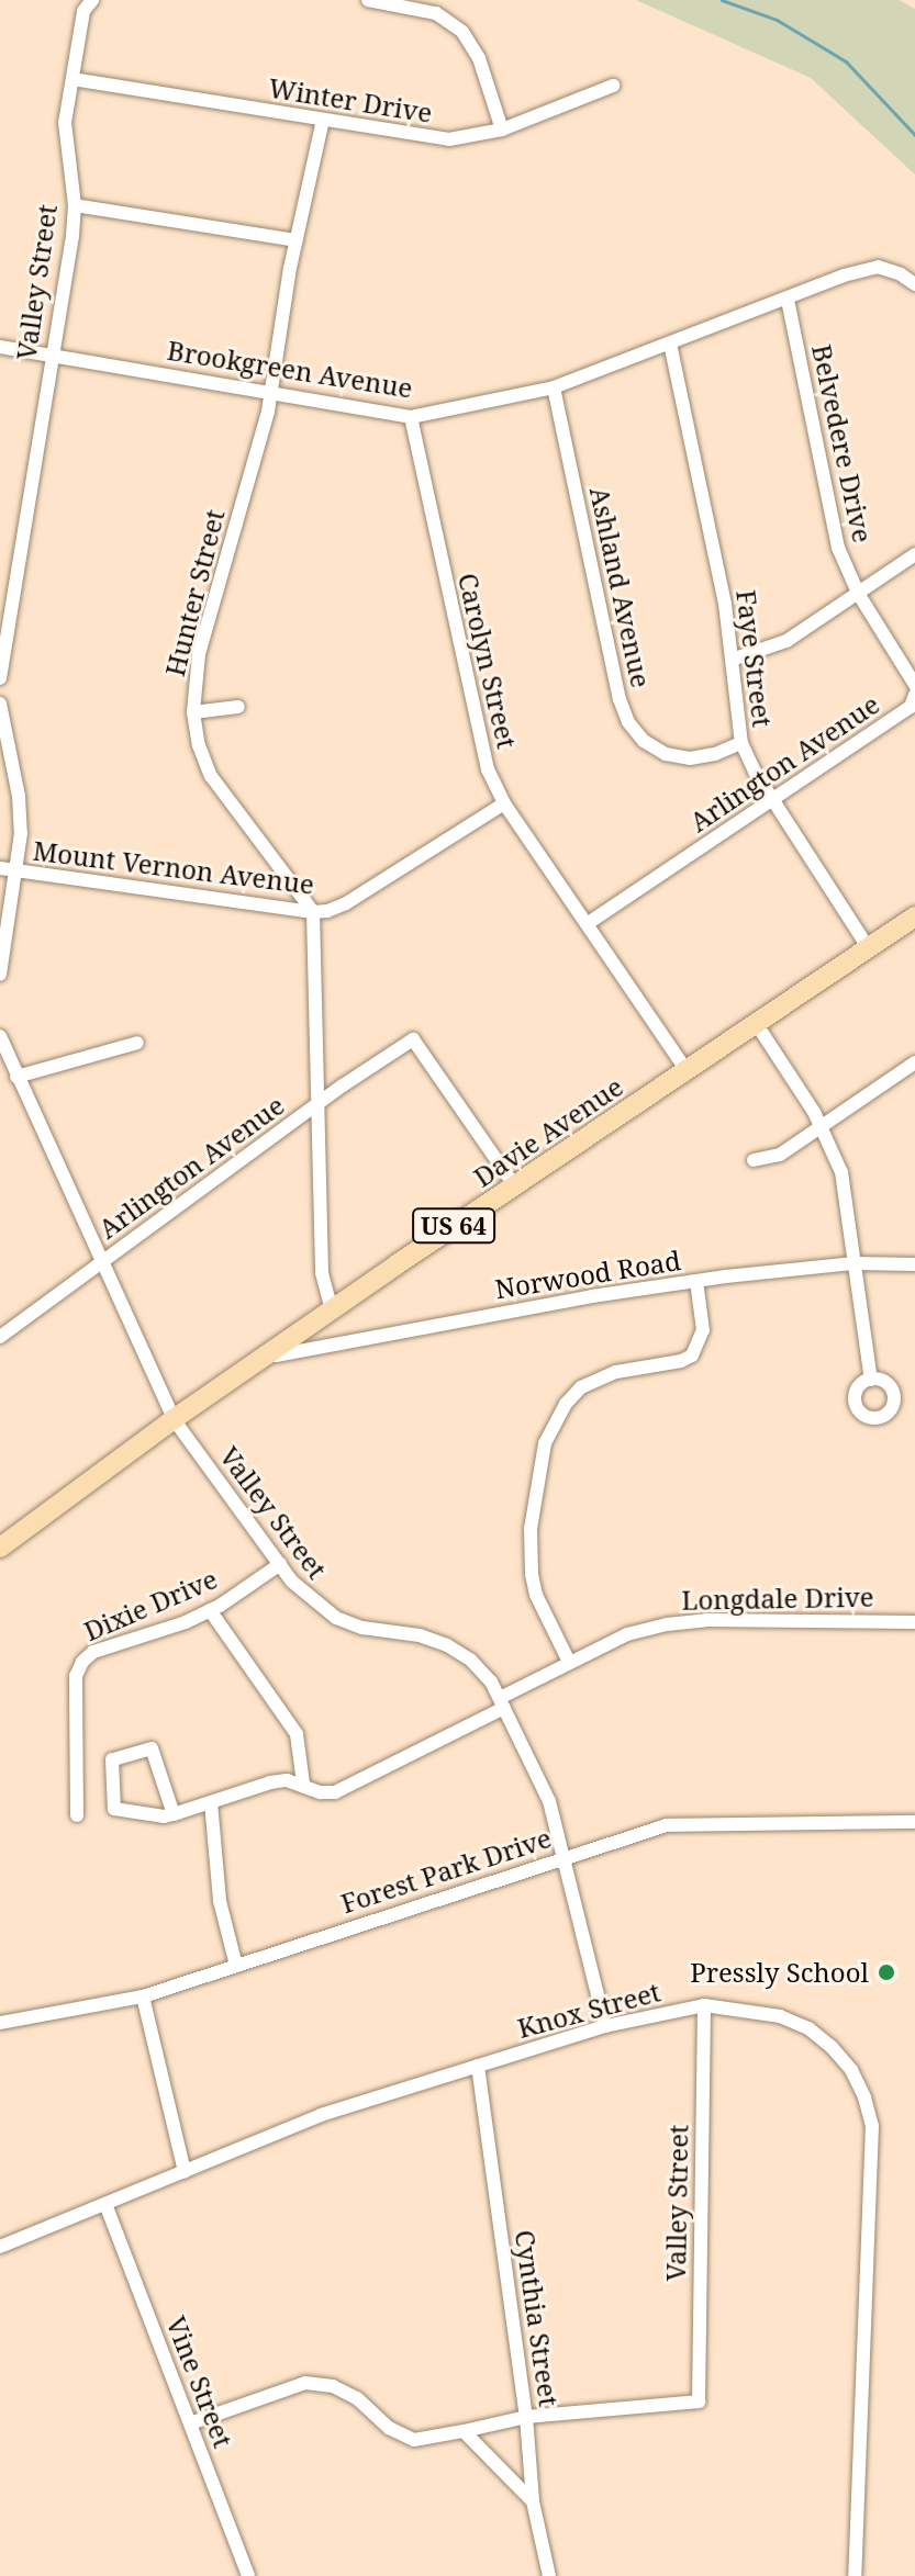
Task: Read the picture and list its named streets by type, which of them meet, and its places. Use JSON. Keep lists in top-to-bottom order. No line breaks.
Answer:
{"streets":{"main road":["Davie Avenue","US 64"],"street":["Winter Drive","Valley Street","Brookgreen Avenue","Belvedere Drive","Ashland Avenue","Hunter Street","Faye Street","Carolyn Street","Arlington Avenue","Mount Vernon Avenue","Norwood Road","Longdale Drive","Dixie Drive","Forest Park Drive","Knox Street","Cynthia Street","Vine Street"]},"crossings":[["Winter Drive","Valley Street"],["Winter Drive","Hunter Street"],["Valley Street","Brookgreen Avenue"],["Valley Street","Arlington Avenue"],["Valley Street","Davie Avenue"],["Valley Street","Longdale Drive"],["Valley Street","Dixie Drive"],["Valley Street","Forest Park Drive"],["Valley Street","Knox Street"],["Valley Street","Cynthia Street"],["Brookgreen Avenue","Belvedere Drive"],["Brookgreen Avenue","Ashland Avenue"],["Brookgreen Avenue","Hunter Street"],["Brookgreen Avenue","Faye Street"],["Brookgreen Avenue","Carolyn Street"],["Ashland Avenue","Faye Street"],["Hunter Street","Mount Vernon Avenue"],["Faye Street","Arlington Avenue"],["Faye Street","Davie Avenue"],["Carolyn Street","Arlington Avenue"],["Carolyn Street","Mount Vernon Avenue"],["Carolyn Street","Davie Avenue"],["Arlington Avenue","Davie Avenue"],["Davie Avenue","Norwood Road"],["Knox Street","Cynthia Street"],["Knox Street","Vine Street"]],"places":["Pressly School"]}
